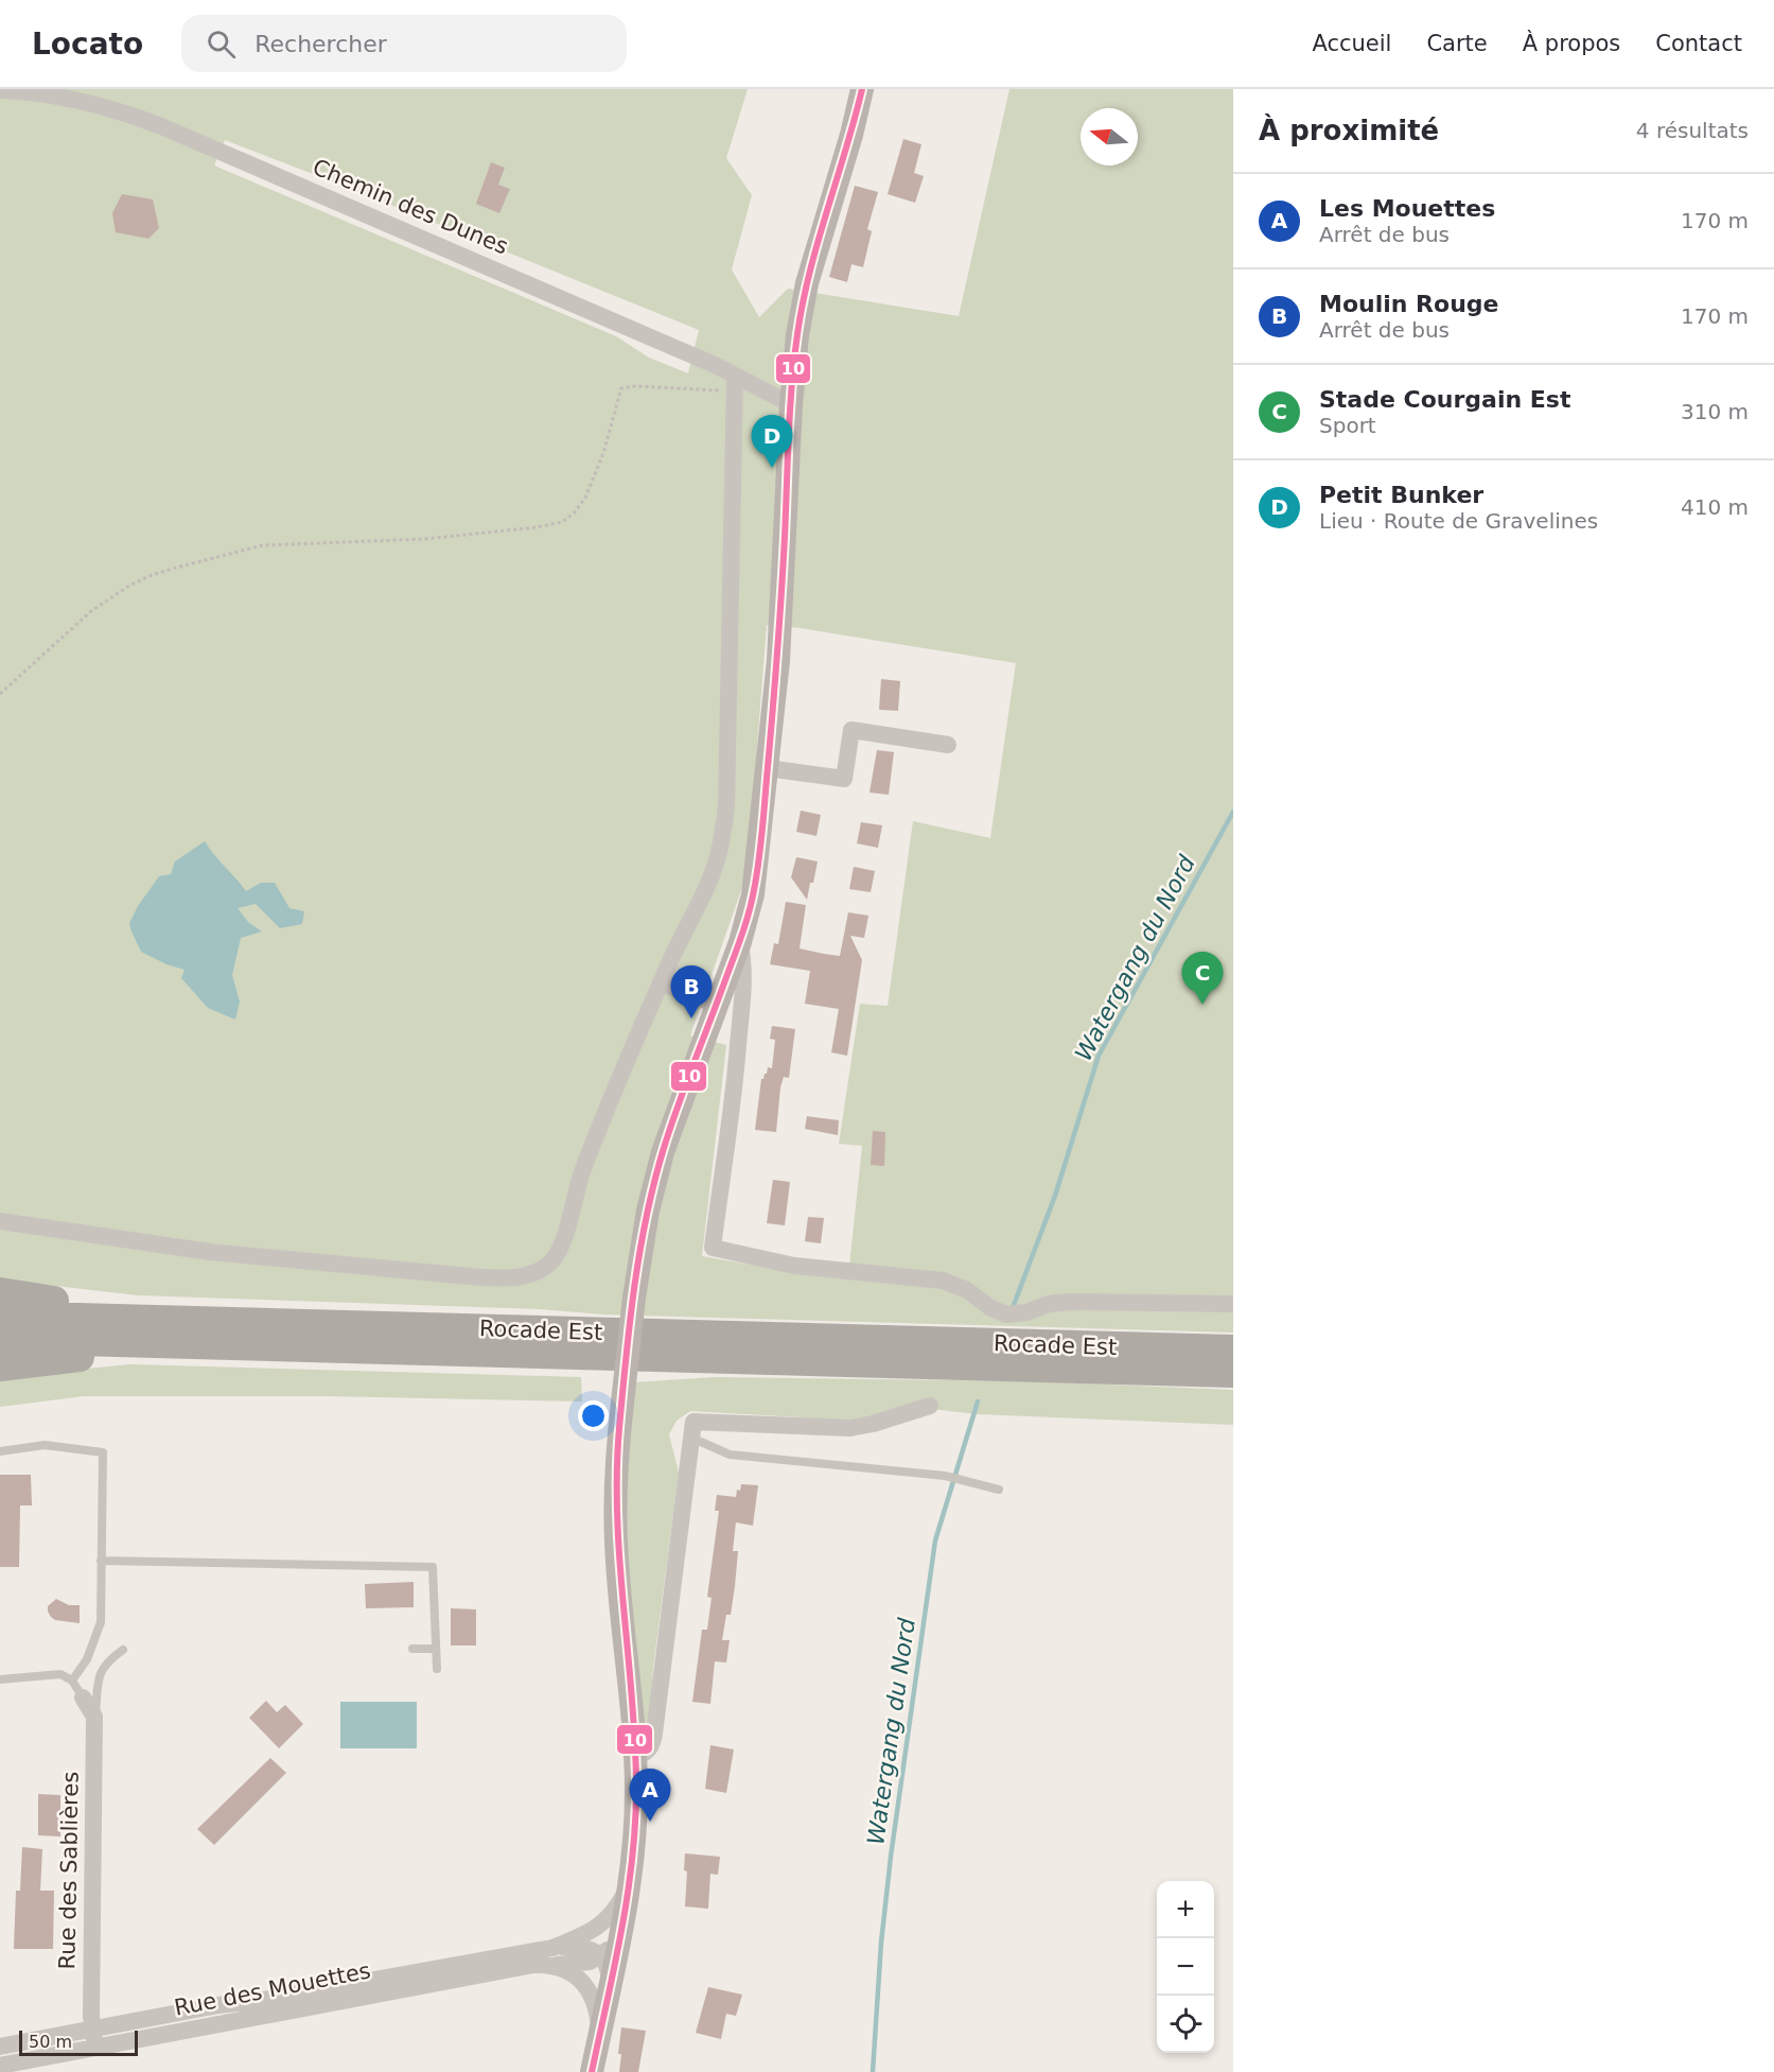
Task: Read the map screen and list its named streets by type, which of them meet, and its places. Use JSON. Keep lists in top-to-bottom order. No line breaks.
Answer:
{"streets":{"highway":["Rocade Est"],"street":["Chemin des Dunes","Rue des Sablières","Rue des Mouettes"]},"crossings":[["Rue des Sablières","Rue des Mouettes"]],"water":["Watergang du Nord"],"lines":["transit line 10"],"scale_bar":"50 m","north":"left","page":{"header":"Locato","search":"Rechercher","nav":["Accueil","Carte","À propos","Contact"],"heading":["À proximité","4 résultats"],"list":[{"mark":"A","name":"Les Mouettes","note":"Arrêt de bus","value":"170 m"},{"mark":"B","name":"Moulin Rouge","note":"Arrêt de bus","value":"170 m"},{"mark":"C","name":"Stade Courgain Est","note":"Sport","value":"310 m"},{"mark":"D","name":"Petit Bunker","note":"Lieu · Route de Gravelines","value":"410 m"}],"pins":["D","C","B","A"],"map_buttons":["+","−"],"scale":"50 m"}}
